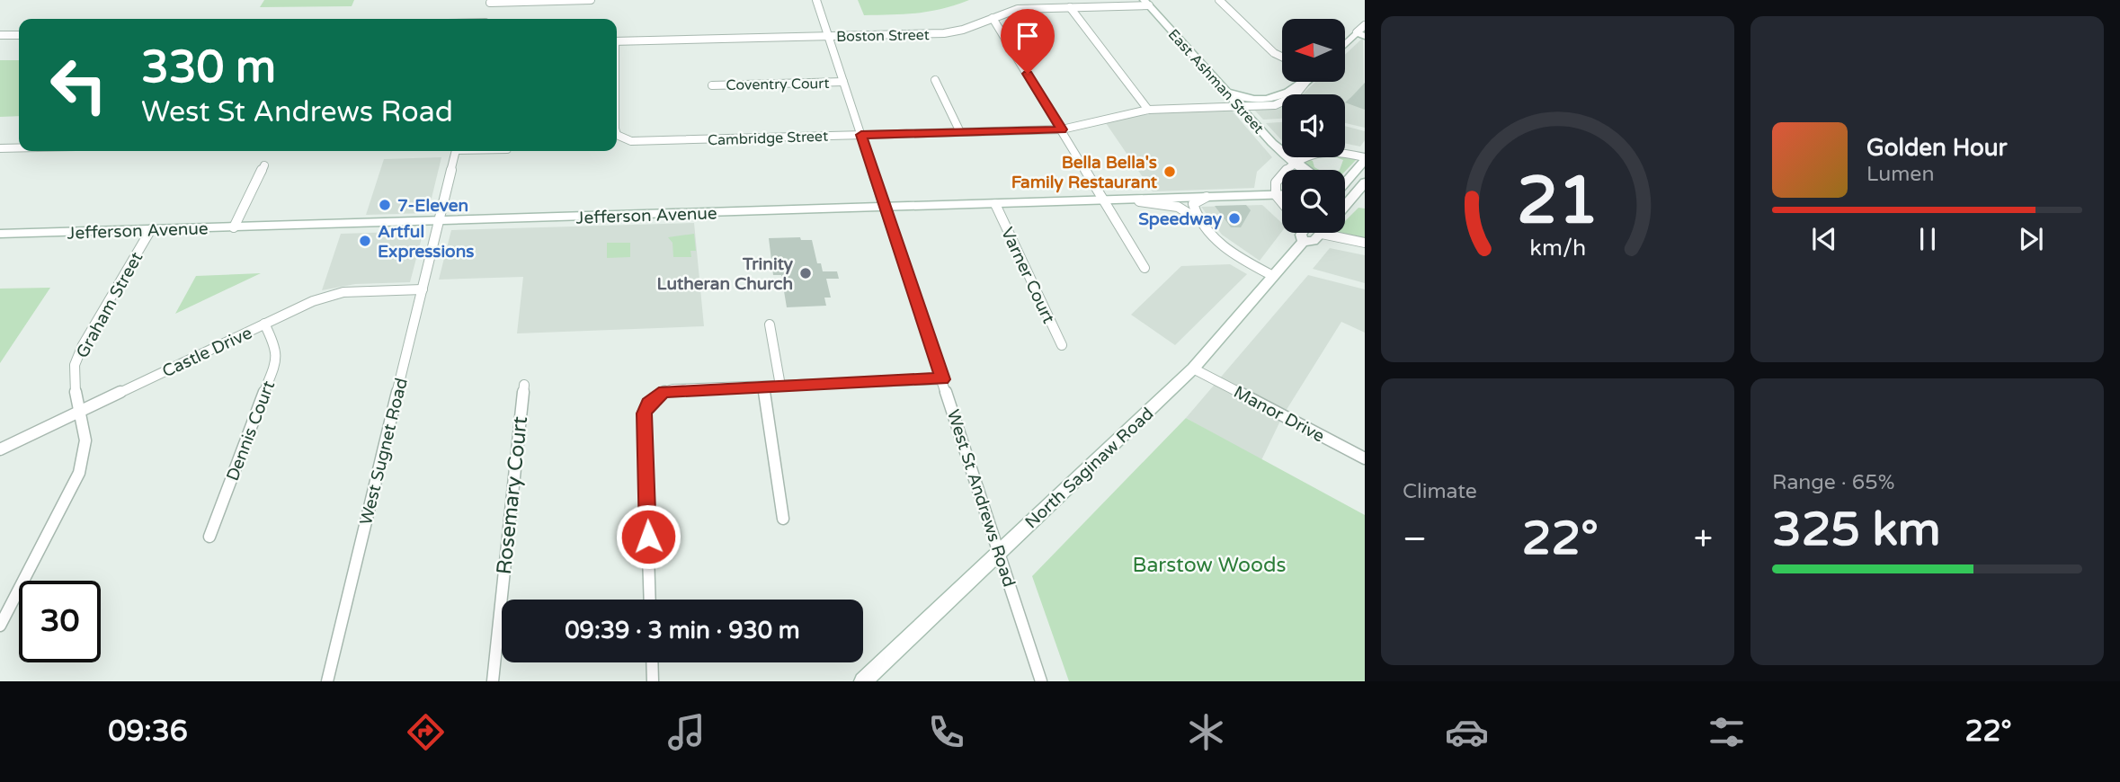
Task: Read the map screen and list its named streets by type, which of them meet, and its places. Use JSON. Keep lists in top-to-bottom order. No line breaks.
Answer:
{"streets":{"street":["Boston Street","East Ashman Street","Coventry Court","Cambridge Street","Jefferson Avenue","Varner Court","Graham Street","Castle Drive","Manor Drive","Dennis Court","West Sugnet Road","North Saginaw Road","Rosemary Court","West St Andrews Road"]},"crossings":[["Boston Street","East Ashman Street"],["Boston Street","West St Andrews Road"],["East Ashman Street","Cambridge Street"],["Coventry Court","West St Andrews Road"],["Cambridge Street","West St Andrews Road"],["Jefferson Avenue","Varner Court"],["Jefferson Avenue","Graham Street"],["Jefferson Avenue","West Sugnet Road"],["Jefferson Avenue","West St Andrews Road"],["Graham Street","Castle Drive"],["Castle Drive","Dennis Court"],["Castle Drive","West Sugnet Road"],["Manor Drive","North Saginaw Road"],["North Saginaw Road","West St Andrews Road"]],"parks":["Barstow Woods"],"places":["Bella Bella's Family Restaurant","7-Eleven","Speedway","Artful Expressions","Trinity Lutheran Church"],"north":"left","page":{"turn":["330 m","West St Andrews Road"],"song":["Golden Hour","Lumen"],"tile":["Climate",["Range · 65%","325 km"]],"heat":["−","22°","+"],"limit":"30","trip":"09:39 · 3 min · 930 m","tabs":["09:36","22°"],"gauge":["21","km/h"]}}
